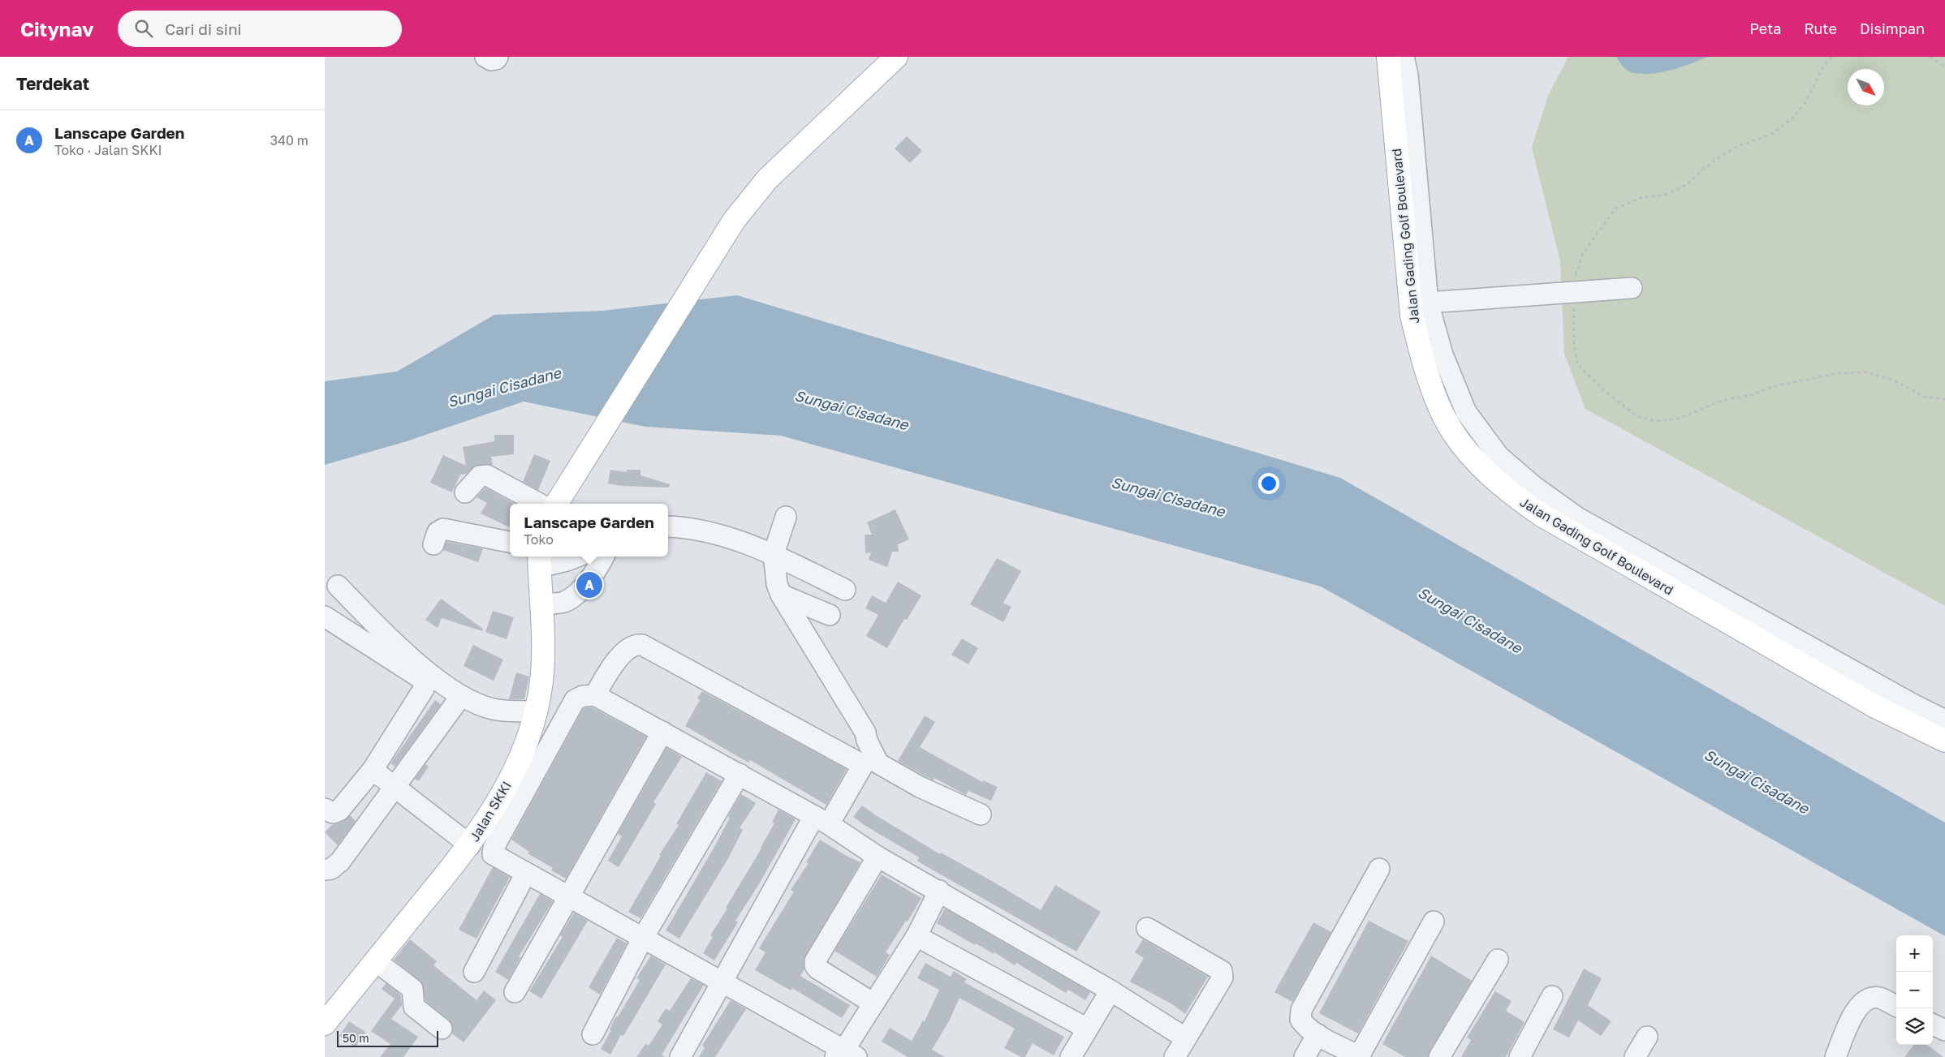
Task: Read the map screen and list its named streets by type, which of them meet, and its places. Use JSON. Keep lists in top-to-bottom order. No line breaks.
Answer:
{"streets":{"main road":["Jalan Gading Golf Boulevard","Jalan SKKI"]},"water":["Sungai Cisadane"],"scale_bar":"50 m","north":"bottom right","page":{"header":"Citynav","search":"Cari di sini","nav":["Peta","Rute","Disimpan"],"heading":"Terdekat","list":[{"mark":"A","name":"Lanscape Garden","note":"Toko · Jalan SKKI","value":"340 m"}],"popup":["Lanscape Garden","Toko"],"pins":"A","map_buttons":["+","−"],"scale":"50 m"}}
